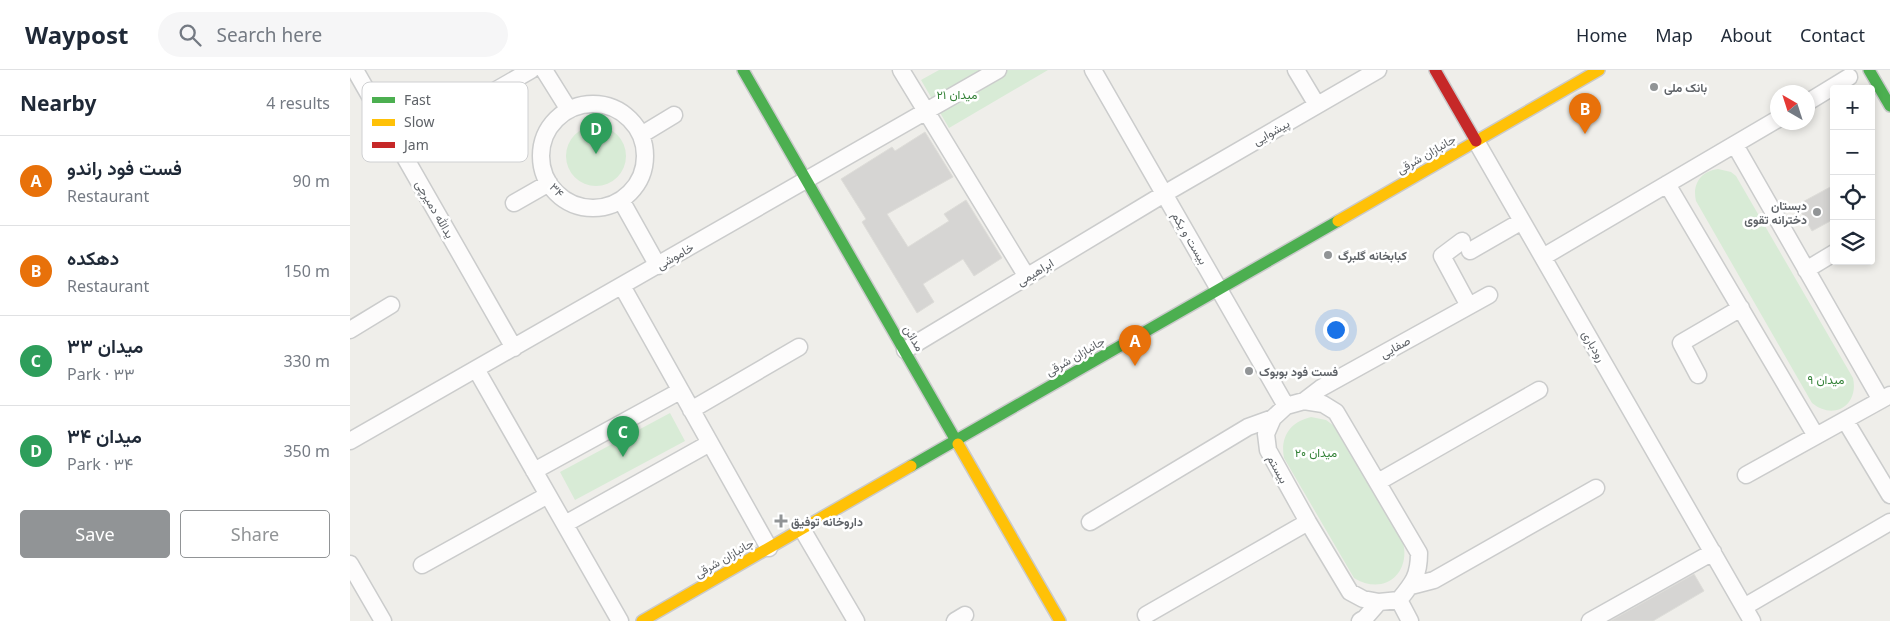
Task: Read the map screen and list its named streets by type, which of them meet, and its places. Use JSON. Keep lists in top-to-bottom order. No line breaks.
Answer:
{"streets":{"main road":["جانبازان شرقی","مدائن","رودباری"],"street":["پیشوایی","۳۴","یدالله دمیرچی","بیست و یکم","خاموشی","ابراهیمی","صفایی","بیستم"]},"crossings":[["پیشوایی","بیست و یکم"],["پیشوایی","ابراهیمی"],["جانبازان شرقی","بیست و یکم"],["جانبازان شرقی","مدائن"],["جانبازان شرقی","رودباری"],["یدالله دمیرچی","خاموشی"],["بیست و یکم","ابراهیمی"],["خاموشی","مدائن"],["ابراهیمی","مدائن"]],"parks":["میدان ۲۱","میدان ۹","میدان ۲۰"],"places":{"other":["بانک ملی","دبستان دخترانه تقوی","کبابخانه گلبرگ","فست فود بوبوک"],"health":["داروخانه توفیق"]},"legend":["Fast","Slow","Jam"],"north":"top left","page":{"header":"Waypost","search":"Search here","nav":["Home","Map","About","Contact"],"heading":["Nearby","4 results"],"map_buttons":["+","−"],"pins":["B","D","A","C"],"list":[{"mark":"A","name":"فست فود راندو","note":"Restaurant","value":"90 m"},{"mark":"B","name":"دهکده","note":"Restaurant","value":"150 m"},{"mark":"C","name":"میدان ۳۳","note":"Park · ۳۳","value":"330 m"},{"mark":"D","name":"میدان ۳۴","note":"Park · ۳۴","value":"350 m"}],"buttons":["Save","Share"]}}
